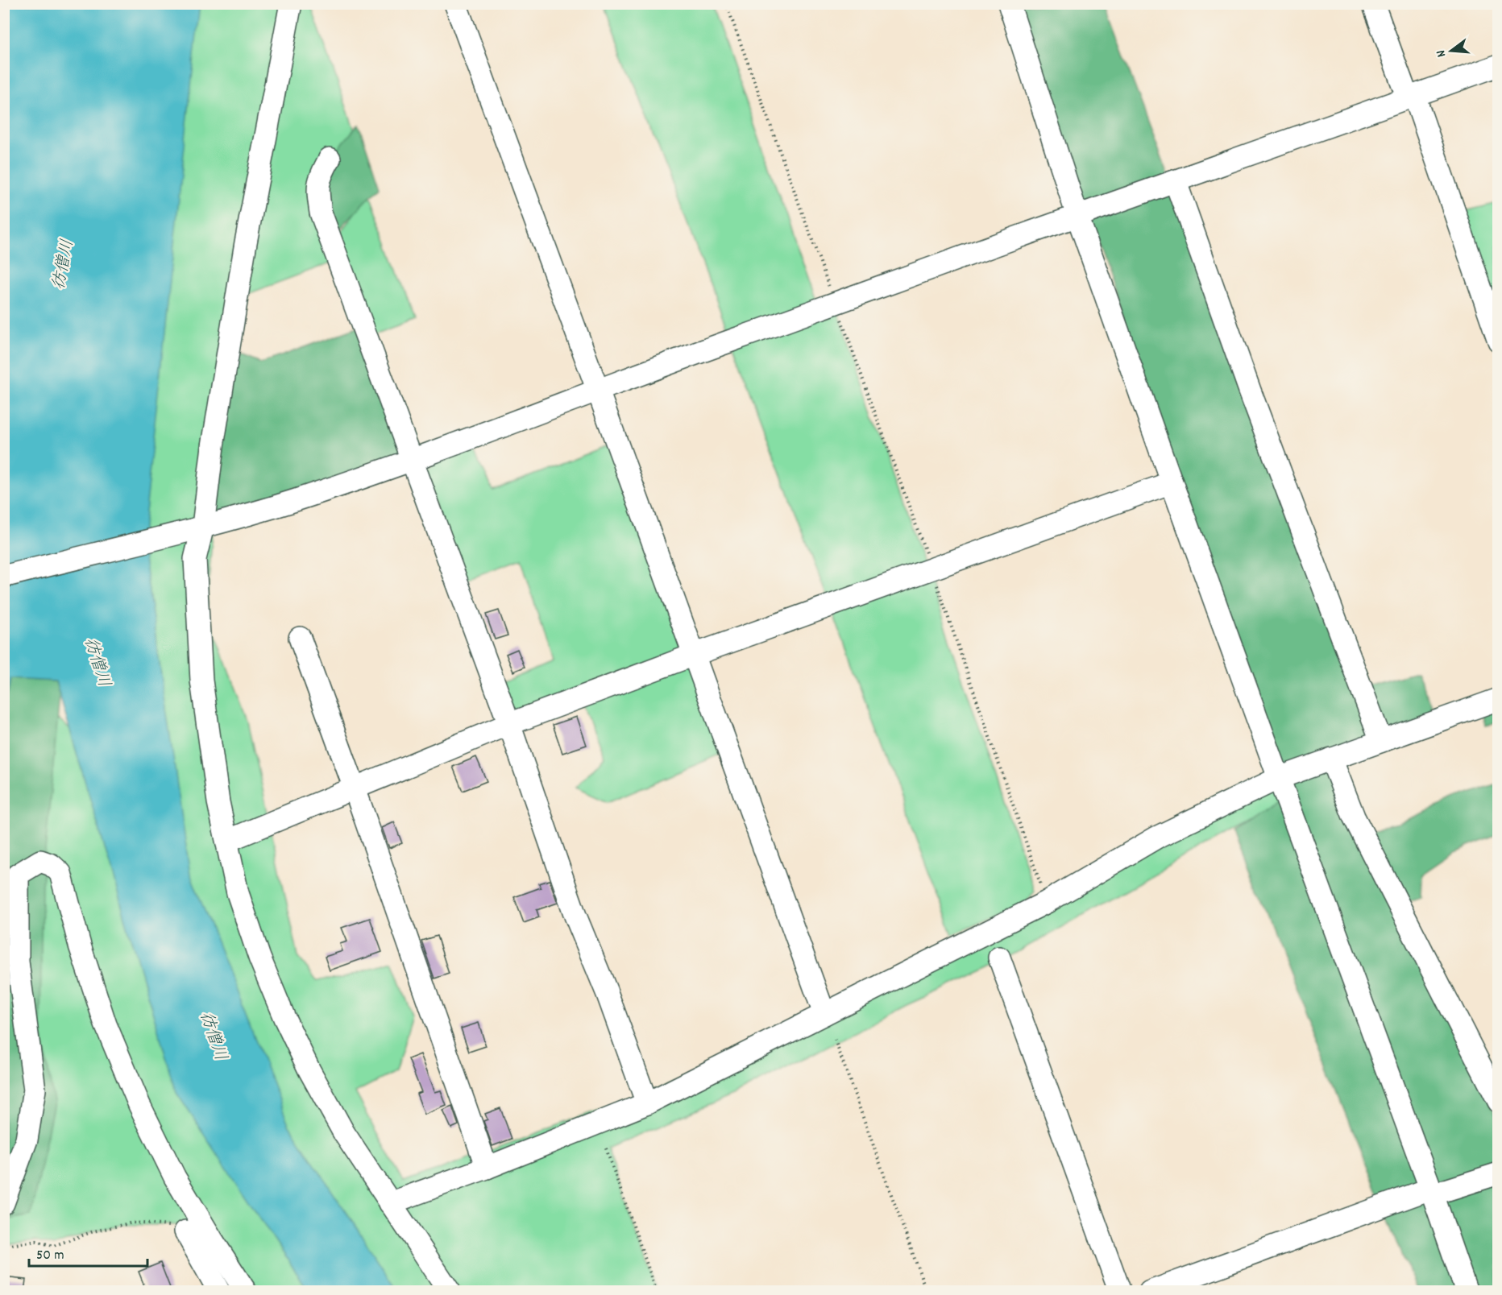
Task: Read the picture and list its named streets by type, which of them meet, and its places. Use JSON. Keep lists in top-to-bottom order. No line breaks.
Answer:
{"water":["彷僧川"],"scale_bar":"50 m","north":"left"}
